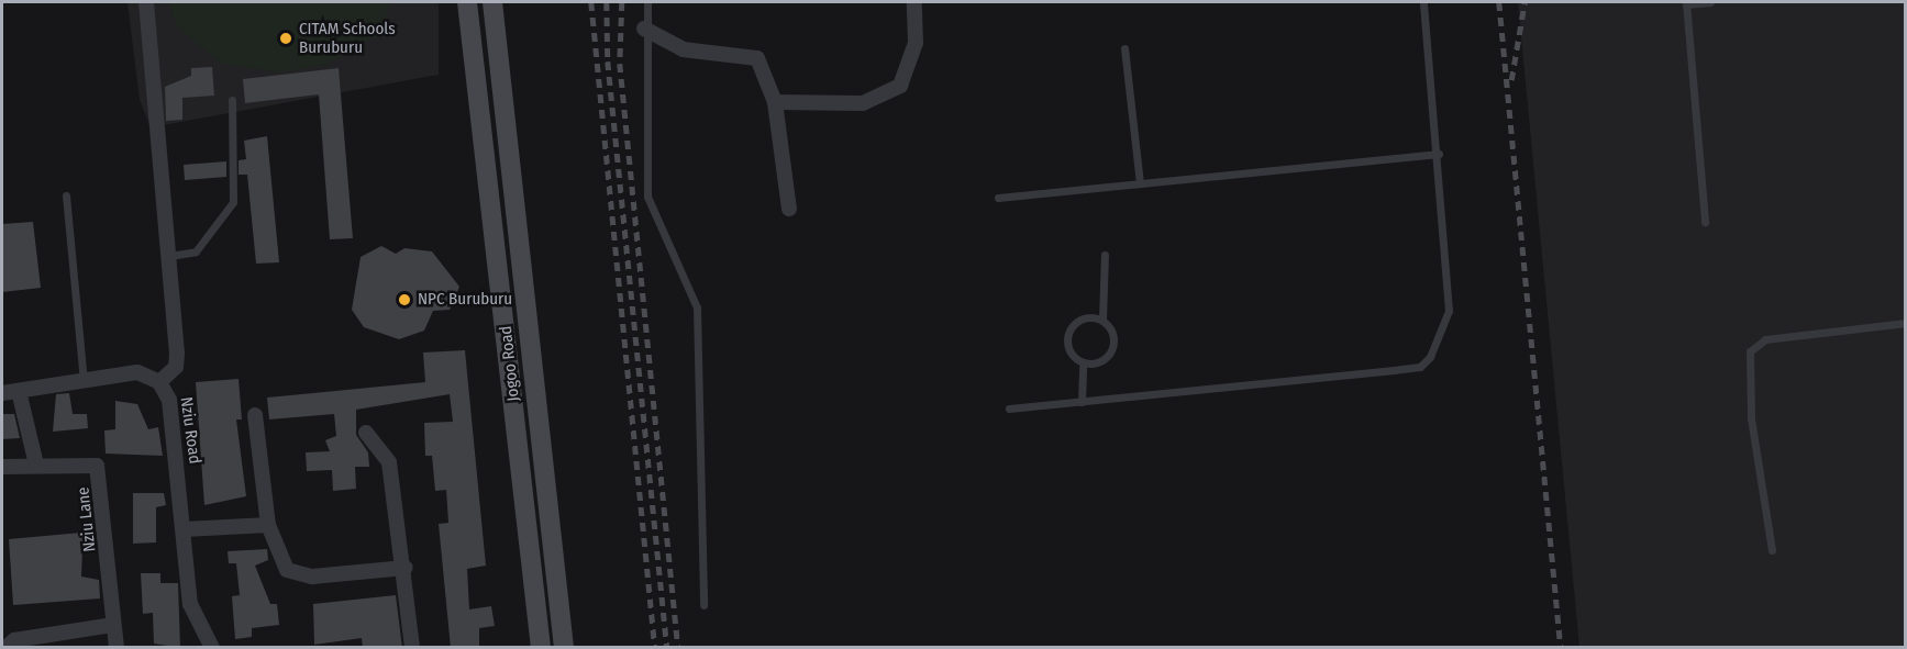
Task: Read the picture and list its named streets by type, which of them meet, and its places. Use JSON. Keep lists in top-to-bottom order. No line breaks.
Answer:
{"streets":{"main road":["Jogoo Road"],"street":["Nziu Road","Nziu Lane"]},"places":["CITAM Schools Buruburu","NPC Buruburu"]}
